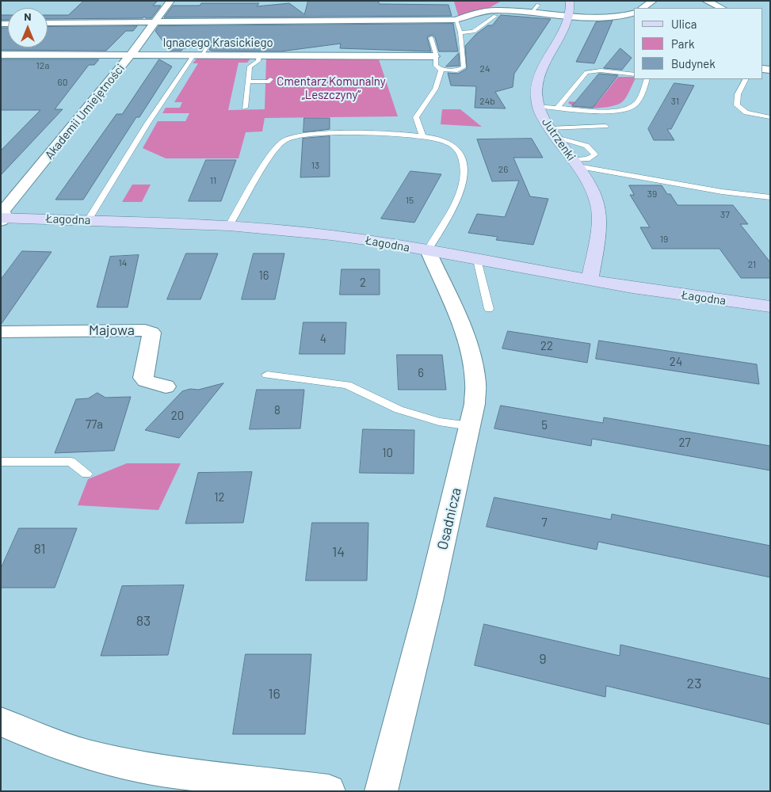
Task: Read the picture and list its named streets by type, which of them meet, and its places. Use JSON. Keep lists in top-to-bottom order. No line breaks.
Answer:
{"streets":{"street":["Ignacego Krasickiego","Akademii Umiejętności","Jutrzenki","Łagodna","Majowa","Osadnicza"]},"crossings":[["Ignacego Krasickiego","Akademii Umiejętności"],["Akademii Umiejętności","Łagodna"],["Jutrzenki","Łagodna"],["Łagodna","Osadnicza"]],"parks":["Cmentarz Komunalny „Leszczyny”"],"house_numbers":["12a","24","60","24b","31","13","26","11","39","15","37","19","14","21","16","2","4","22","24","6","8","20","77a","5","27","10","12","7","81","14","83","9","23","16"],"legend":["Ulica","Park","Budynek"],"north":"top"}
